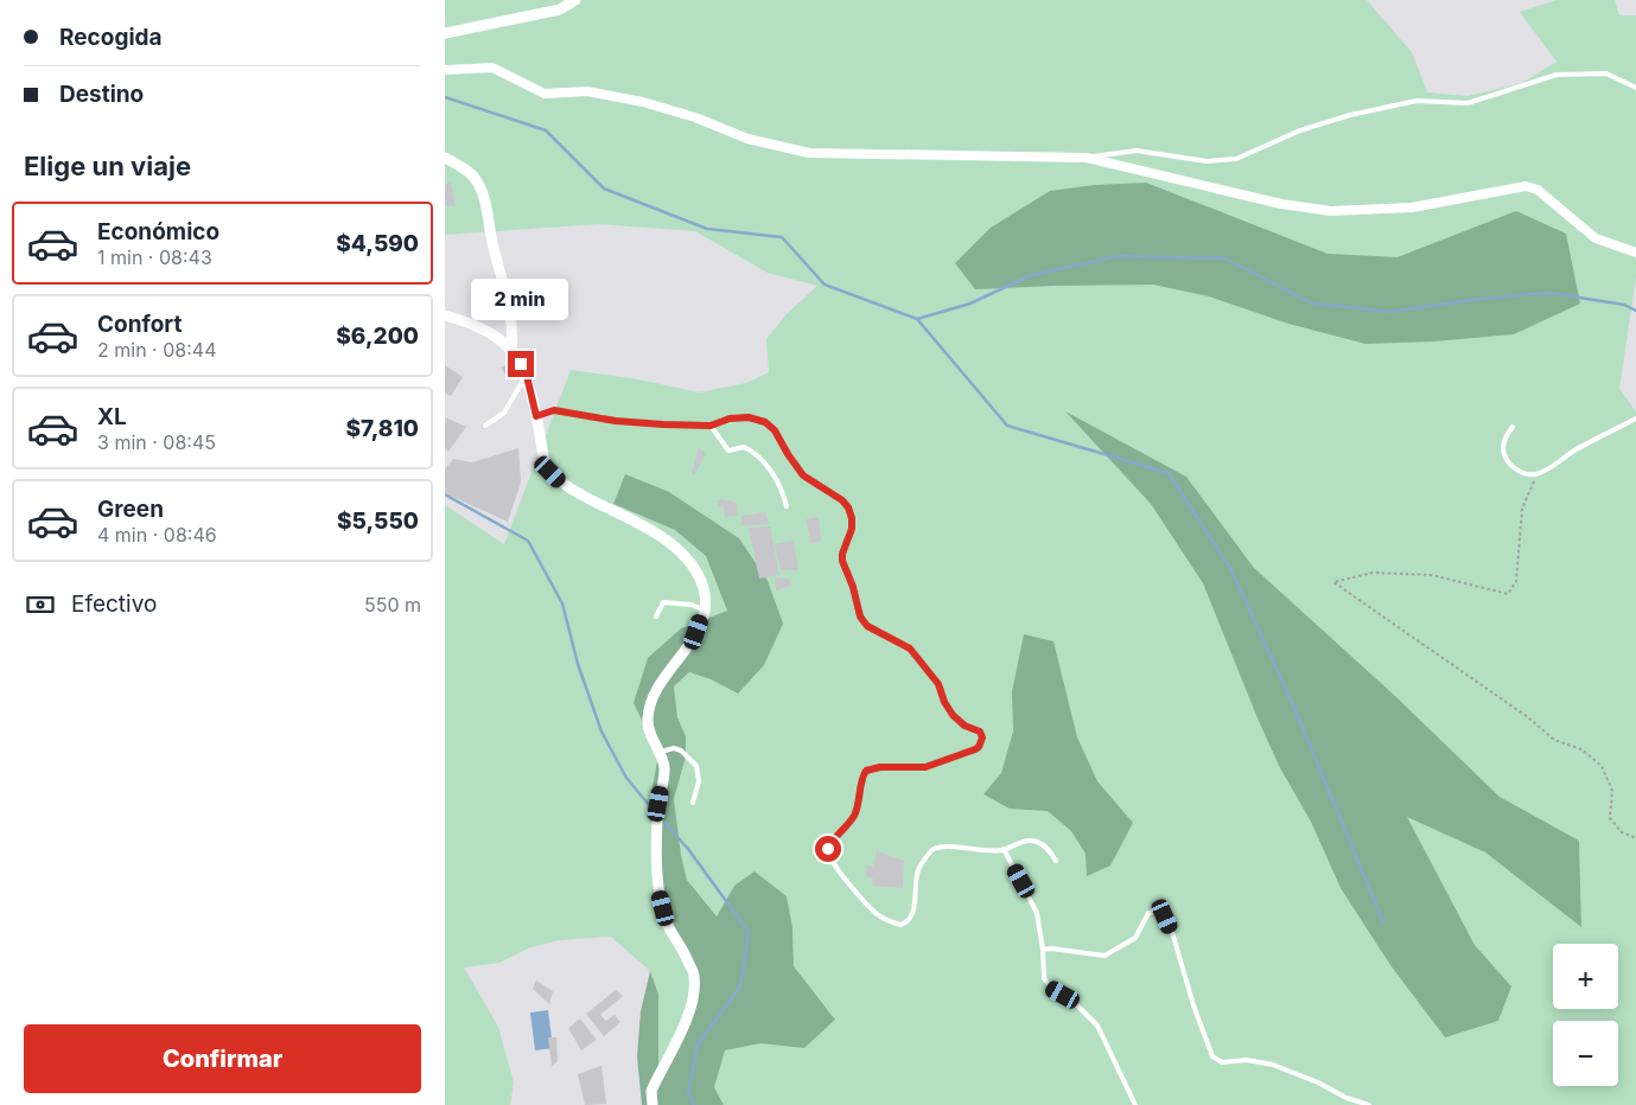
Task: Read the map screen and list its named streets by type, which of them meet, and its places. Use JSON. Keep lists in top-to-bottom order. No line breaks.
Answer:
{"page":{"banner":["Recogida","Destino"],"heading":"Elige un viaje","list":[{"name":"Económico","note":"1 min · 08:43","value":"$4,590"},{"name":"Confort","note":"2 min · 08:44","value":"$6,200"},{"name":"XL","note":"3 min · 08:45","value":"$7,810"},{"name":"Green","note":"4 min · 08:46","value":"$5,550"}],"bubble":"2 min","pay":["Efectivo","550 m"],"map_buttons":["+","−"],"buttons":"Confirmar"}}
